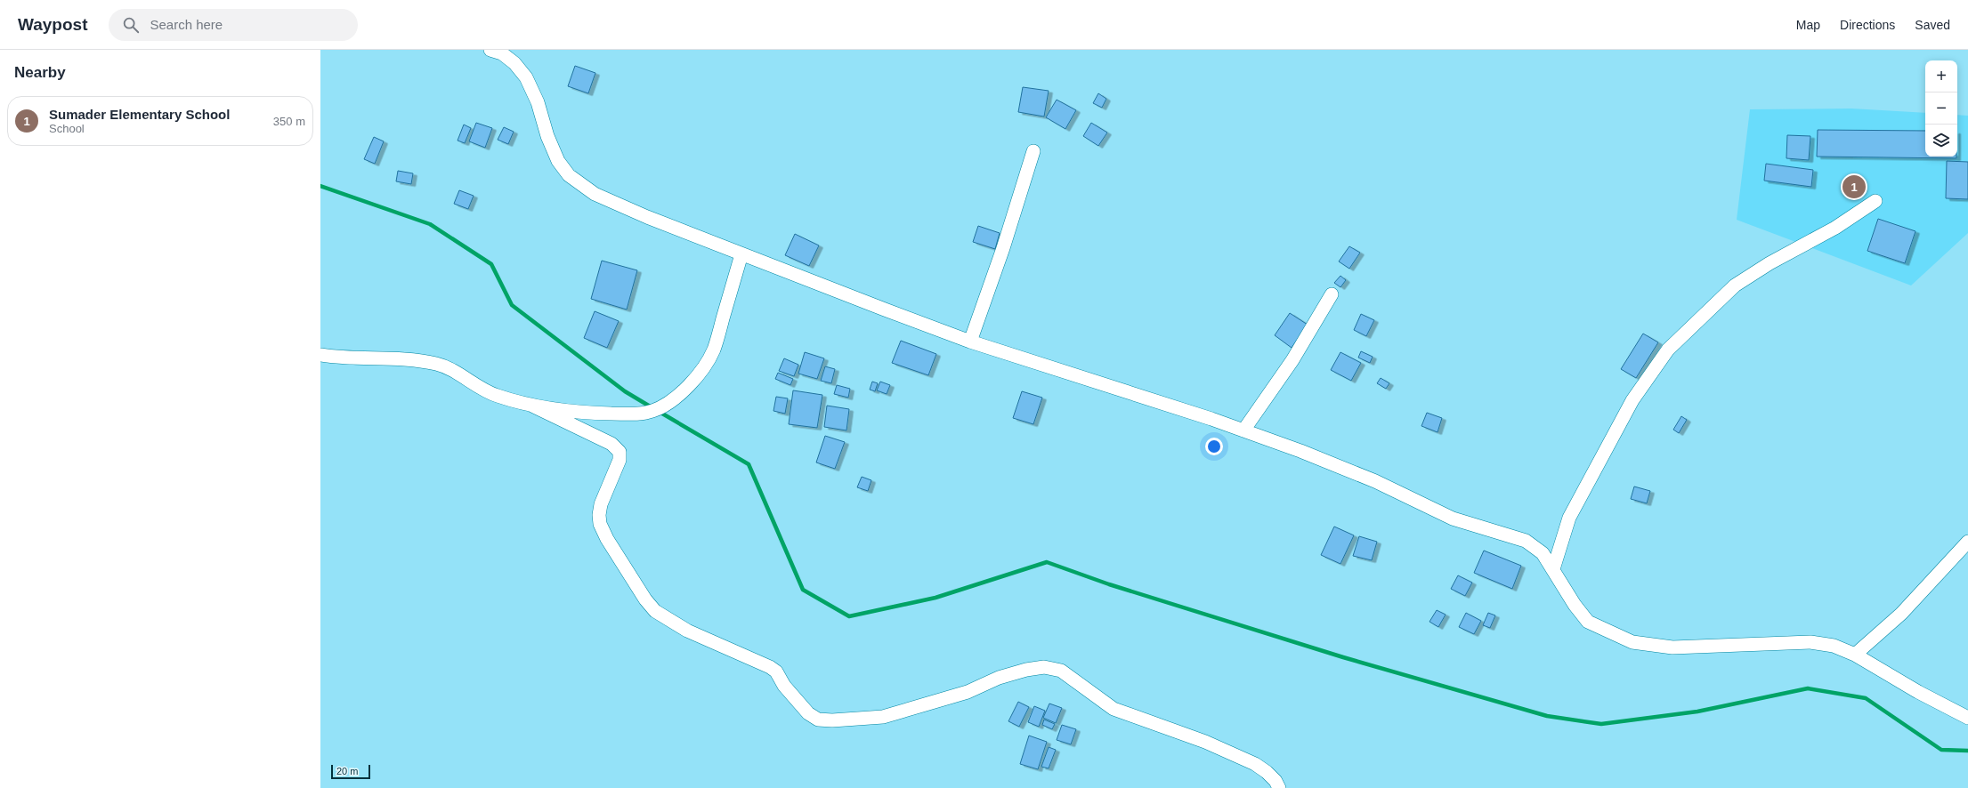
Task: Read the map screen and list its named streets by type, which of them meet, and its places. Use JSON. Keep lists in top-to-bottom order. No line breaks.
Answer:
{"scale_bar":"20 m","page":{"header":"Waypost","search":"Search here","nav":["Map","Directions","Saved"],"heading":"Nearby","map_buttons":["+","−"],"list":[{"mark":"1","name":"Sumader Elementary School","note":"School","value":"350 m"}],"pins":"1","scale":"20 m"}}
